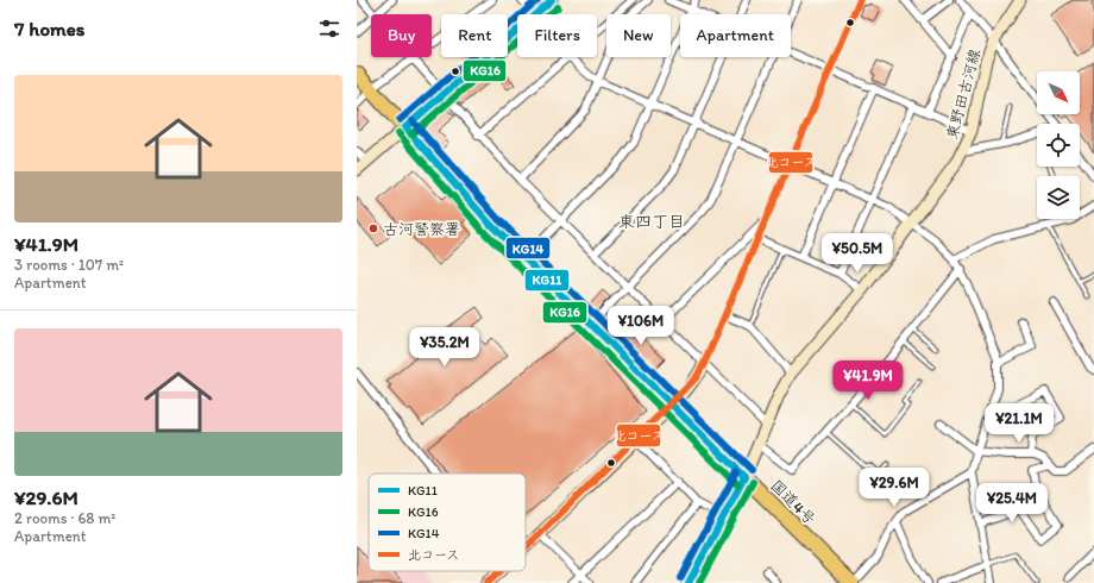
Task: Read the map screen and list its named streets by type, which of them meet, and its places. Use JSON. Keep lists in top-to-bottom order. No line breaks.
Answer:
{"streets":{"highway":["国道4号"],"street":["東野田古河線"]},"crossings":[["東野田古河線","国道4号"]],"districts":["東四丁目"],"places":["古河警察署"],"lines":["transit line KG11","transit line KG14","transit line 北コース","transit line KG16"],"legend":["KG11","KG16","KG14","北コース"],"north":"bottom right","page":{"heading":"7 homes","chip":["Buy","Rent","Filters","New","Apartment"],"list":[{"name":"¥41.9M","note":"3 rooms · 107 m² · Apartment"},{"name":"¥29.6M","note":"2 rooms · 68 m² · Apartment"}],"price":["¥50.5M","¥106M","¥35.2M","¥41.9M","¥21.1M","¥29.6M","¥25.4M"]}}
